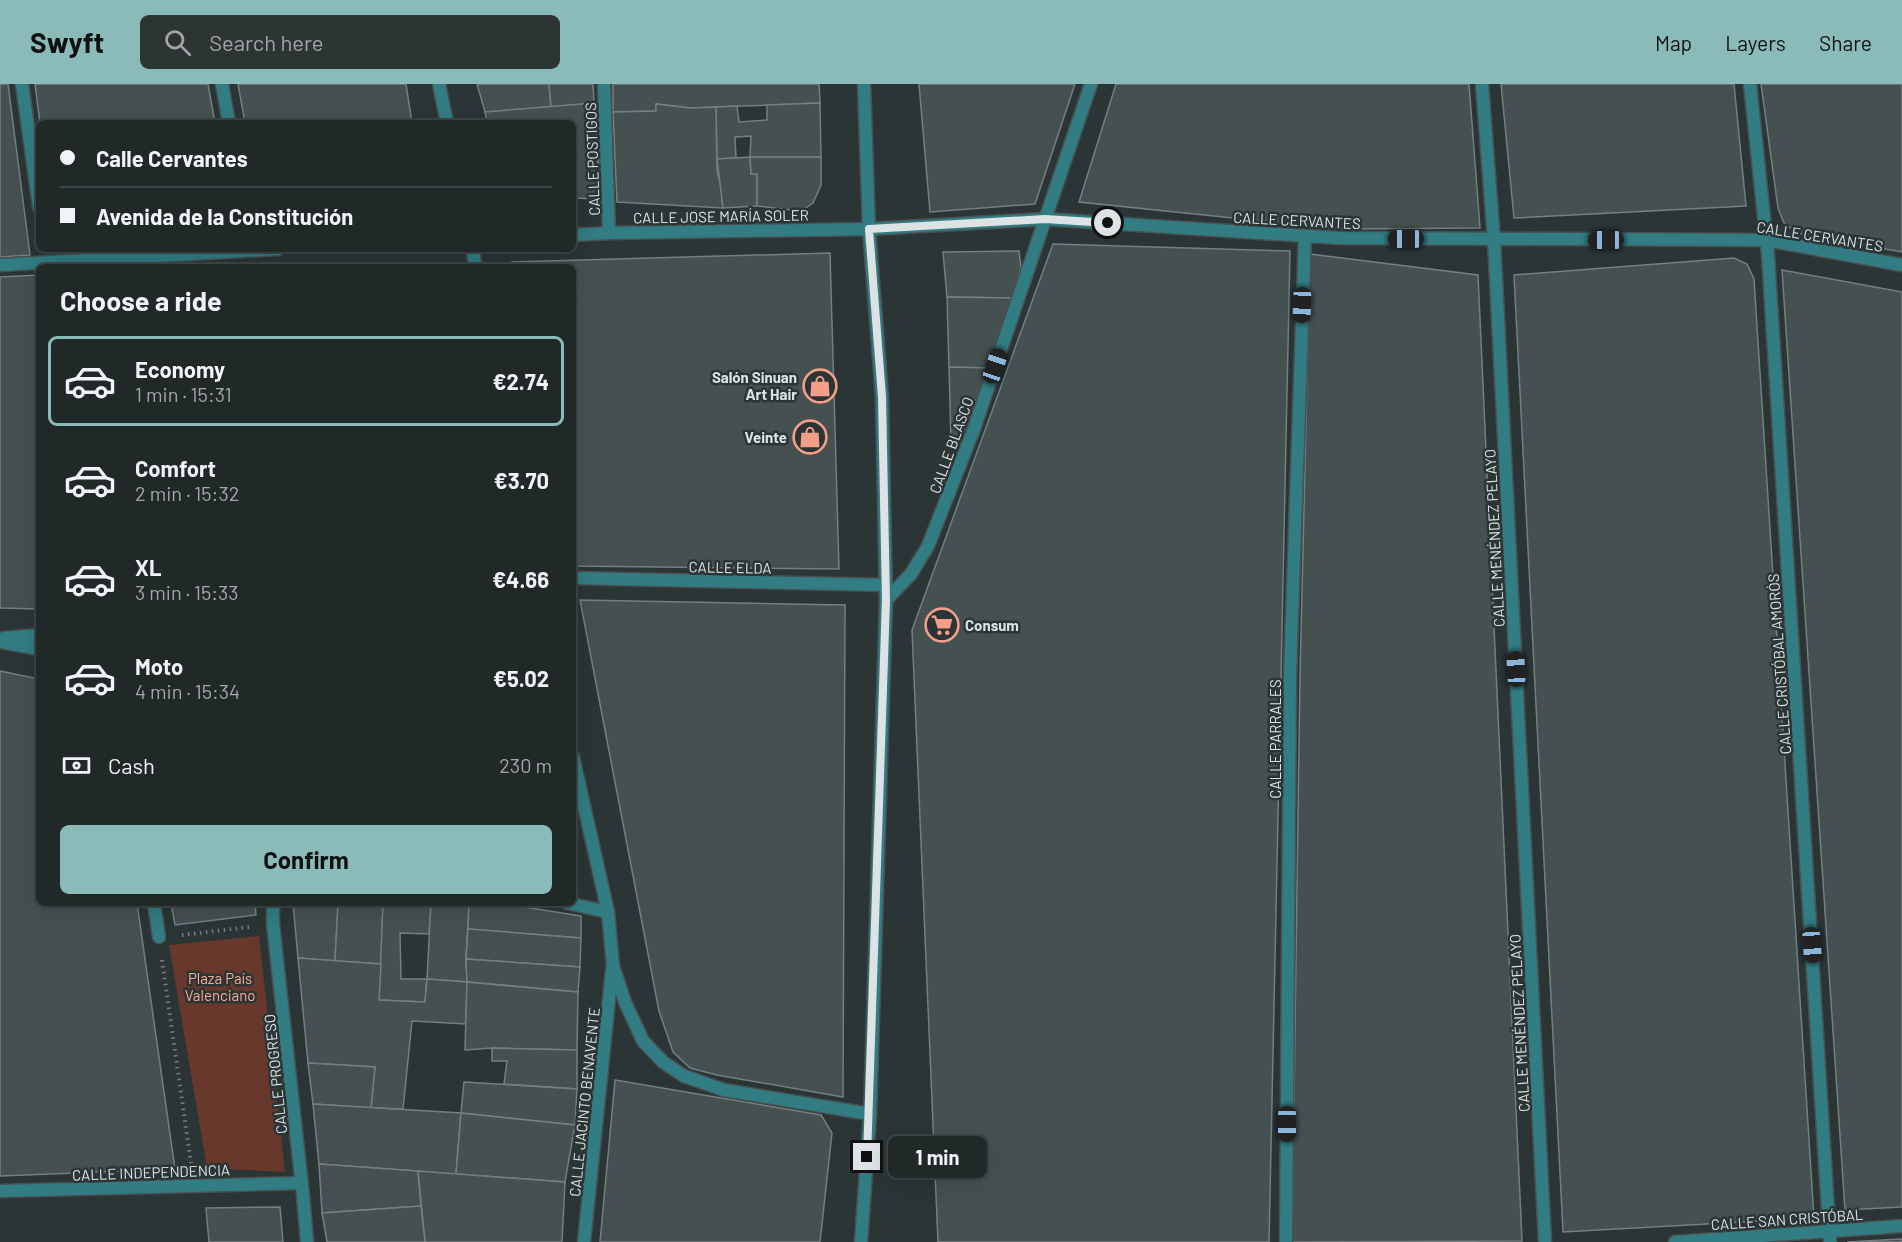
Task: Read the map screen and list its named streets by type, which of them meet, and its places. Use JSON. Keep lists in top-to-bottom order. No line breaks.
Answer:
{"streets":{"street":["CALLE POSTIGOS","CALLE JOSE MARÍA SOLER","CALLE CERVANTES","CALLE BLASCO","CALLE MENÉNDEZ PELAYO","CALLE ELDA","CALLE CRISTÓBAL AMORÓS","CALLE PARRALES","CALLE PROGRESO","CALLE JACINTO BENAVENTE","CALLE INDEPENDENCIA","CALLE SAN CRISTÓBAL"]},"crossings":[["CALLE POSTIGOS","CALLE JOSE MARÍA SOLER"],["CALLE JOSE MARÍA SOLER","CALLE CERVANTES"],["CALLE CERVANTES","CALLE BLASCO"],["CALLE CERVANTES","CALLE MENÉNDEZ PELAYO"],["CALLE CERVANTES","CALLE CRISTÓBAL AMORÓS"],["CALLE CERVANTES","CALLE PARRALES"],["CALLE CRISTÓBAL AMORÓS","CALLE SAN CRISTÓBAL"],["CALLE PROGRESO","CALLE INDEPENDENCIA"]],"parks":["Plaza País Valenciano"],"places":{"shop":["Salón Sinuan Art Hair","Veinte"],"supermarket":["Consum"]},"page":{"header":"Swyft","search":"Search here","nav":["Map","Layers","Share"],"banner":["Calle Cervantes","Avenida de la Constitución"],"heading":"Choose a ride","list":[{"name":"Economy","note":"1 min · 15:31","value":"€2.74"},{"name":"Comfort","note":"2 min · 15:32","value":"€3.70"},{"name":"XL","note":"3 min · 15:33","value":"€4.66"},{"name":"Moto","note":"4 min · 15:34","value":"€5.02"}],"pay":["Cash","230 m"],"buttons":"Confirm","bubble":"1 min"}}
